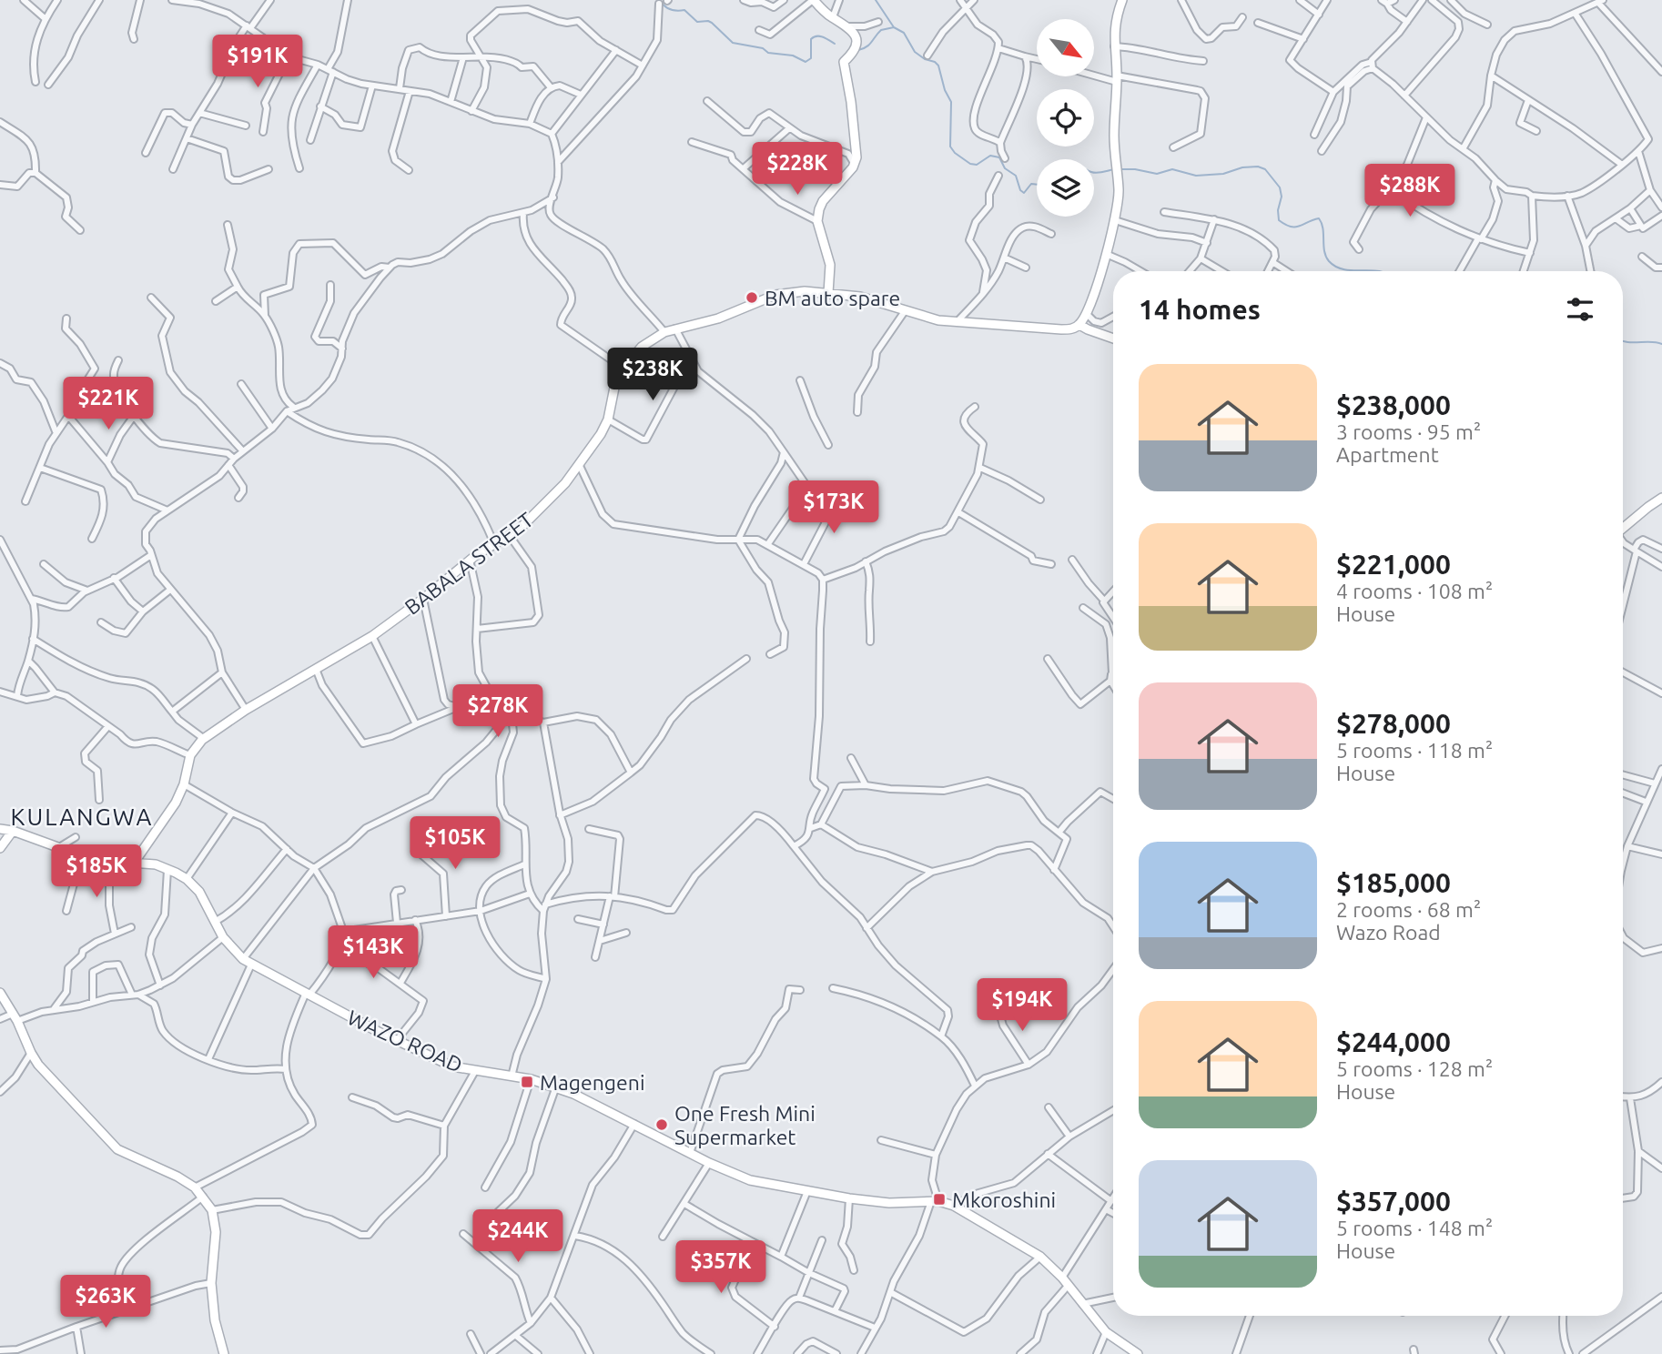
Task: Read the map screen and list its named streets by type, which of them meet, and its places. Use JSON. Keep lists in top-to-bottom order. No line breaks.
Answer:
{"streets":{"street":["BABALA STREET","WAZO ROAD"]},"crossings":[["BABALA STREET","WAZO ROAD"]],"districts":["KULANGWA"],"places":{"other":["BM auto spare","One Fresh Mini Supermarket"],"transit":["Magengeni","Mkoroshini"]},"north":"bottom right","page":{"price":["$191K","$228K","$288K","$238K","$221K","$173K","$278K","$105K","$185K","$143K","$194K","$244K","$357K","$263K"],"heading":"14 homes","list":[{"name":"$238,000","note":"3 rooms · 95 m² · Apartment"},{"name":"$221,000","note":"4 rooms · 108 m² · House"},{"name":"$278,000","note":"5 rooms · 118 m² · House"},{"name":"$185,000","note":"2 rooms · 68 m² · Wazo Road"},{"name":"$244,000","note":"5 rooms · 128 m² · House"},{"name":"$357,000","note":"5 rooms · 148 m² · House"}]}}
